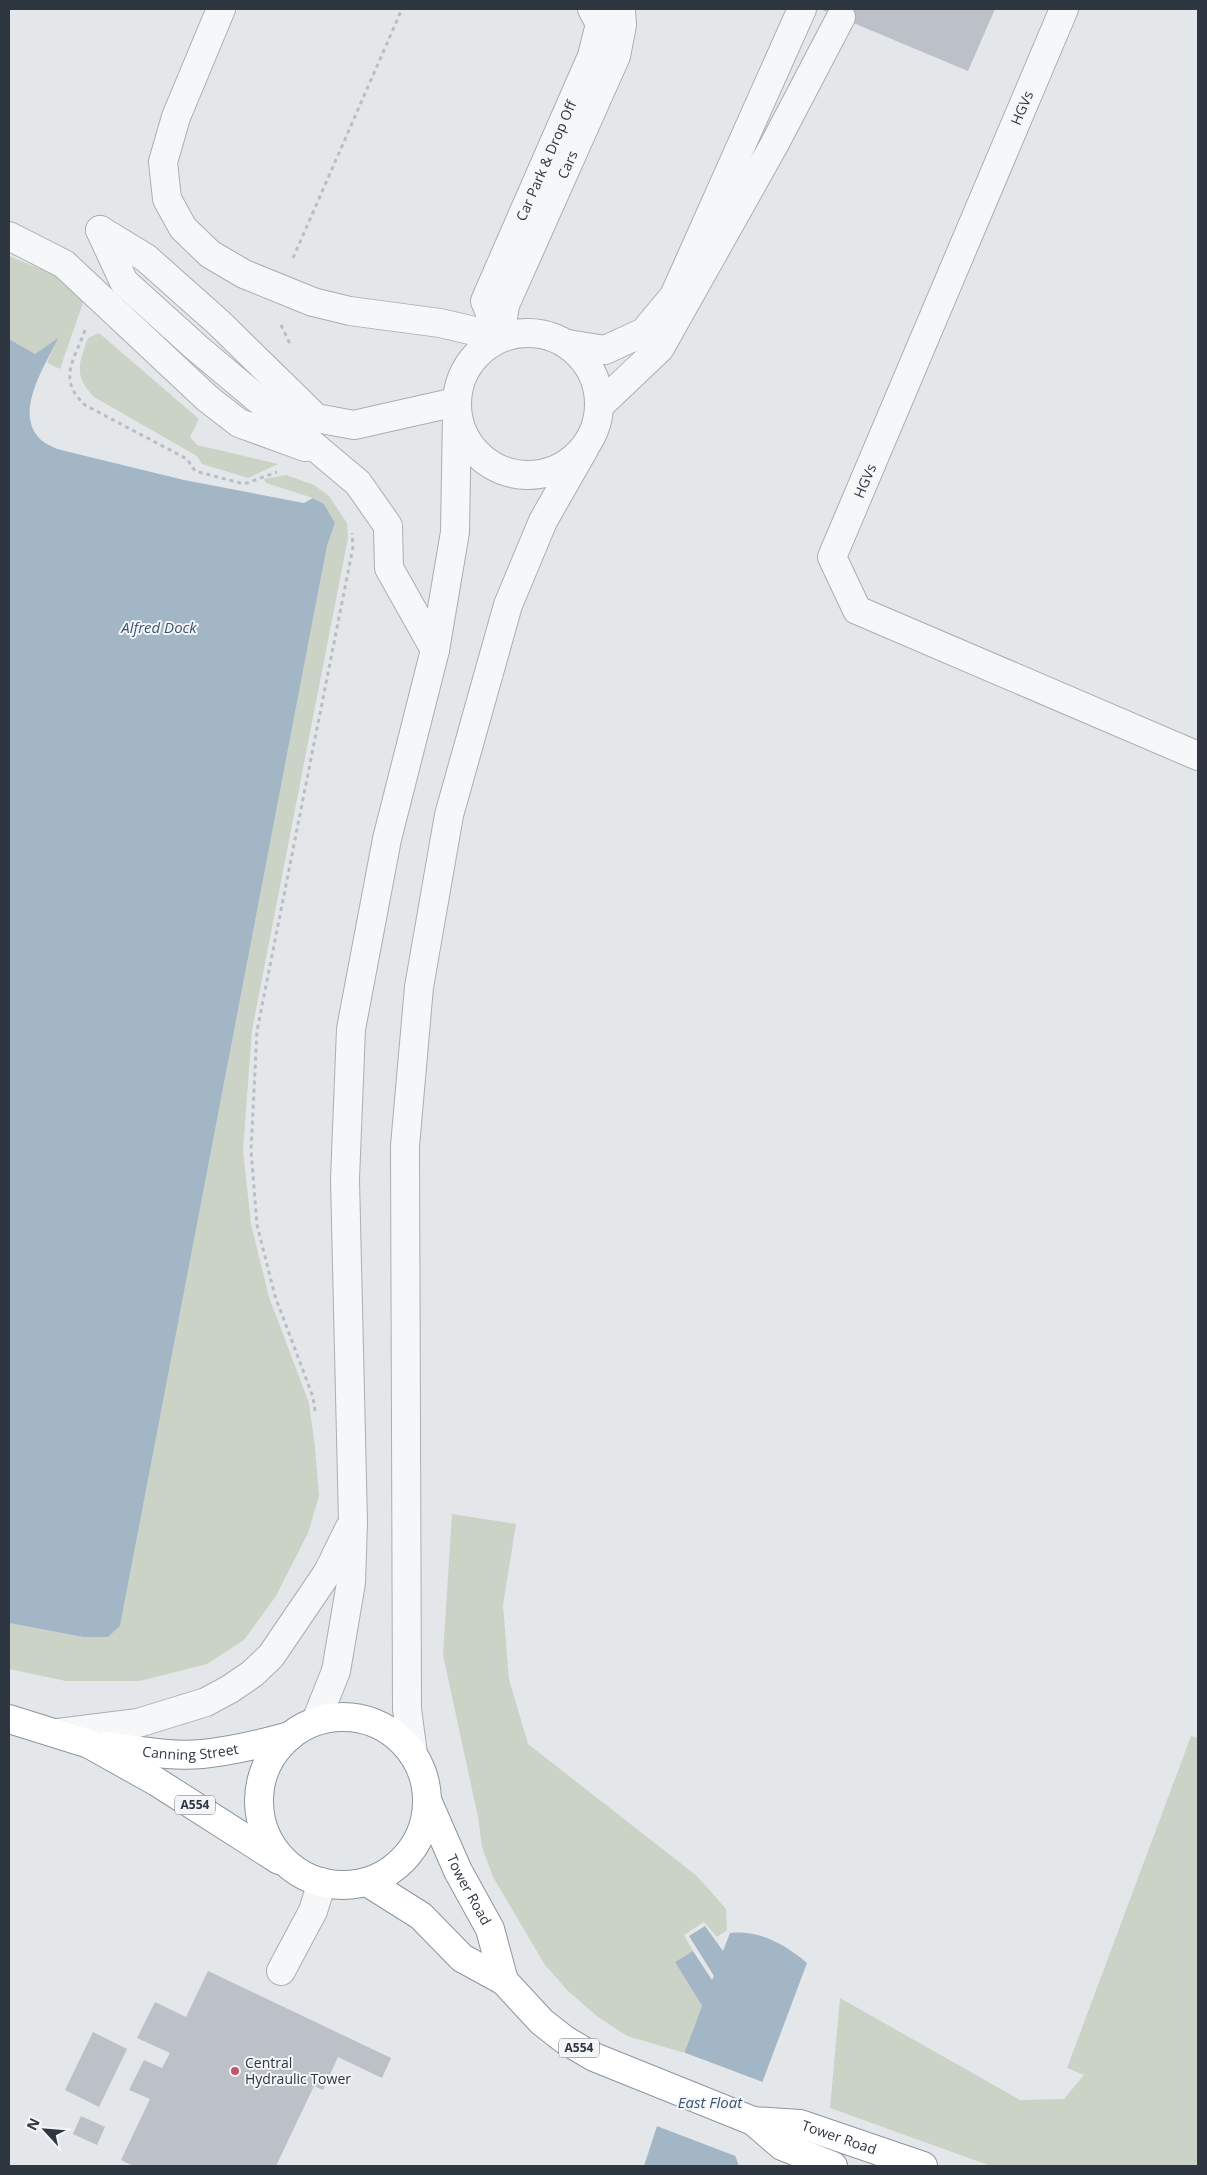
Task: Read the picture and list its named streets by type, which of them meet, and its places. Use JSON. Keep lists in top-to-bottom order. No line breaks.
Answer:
{"streets":{"highway":["Canning Street","A554","Tower Road"],"street":["HGVs","Car Park & Drop Off"]},"crossings":[["Canning Street","A554"],["Canning Street","Tower Road"],["A554","Tower Road"]],"water":["Alfred Dock","East Float"],"places":["Central Hydraulic Tower"],"north":"top left"}
